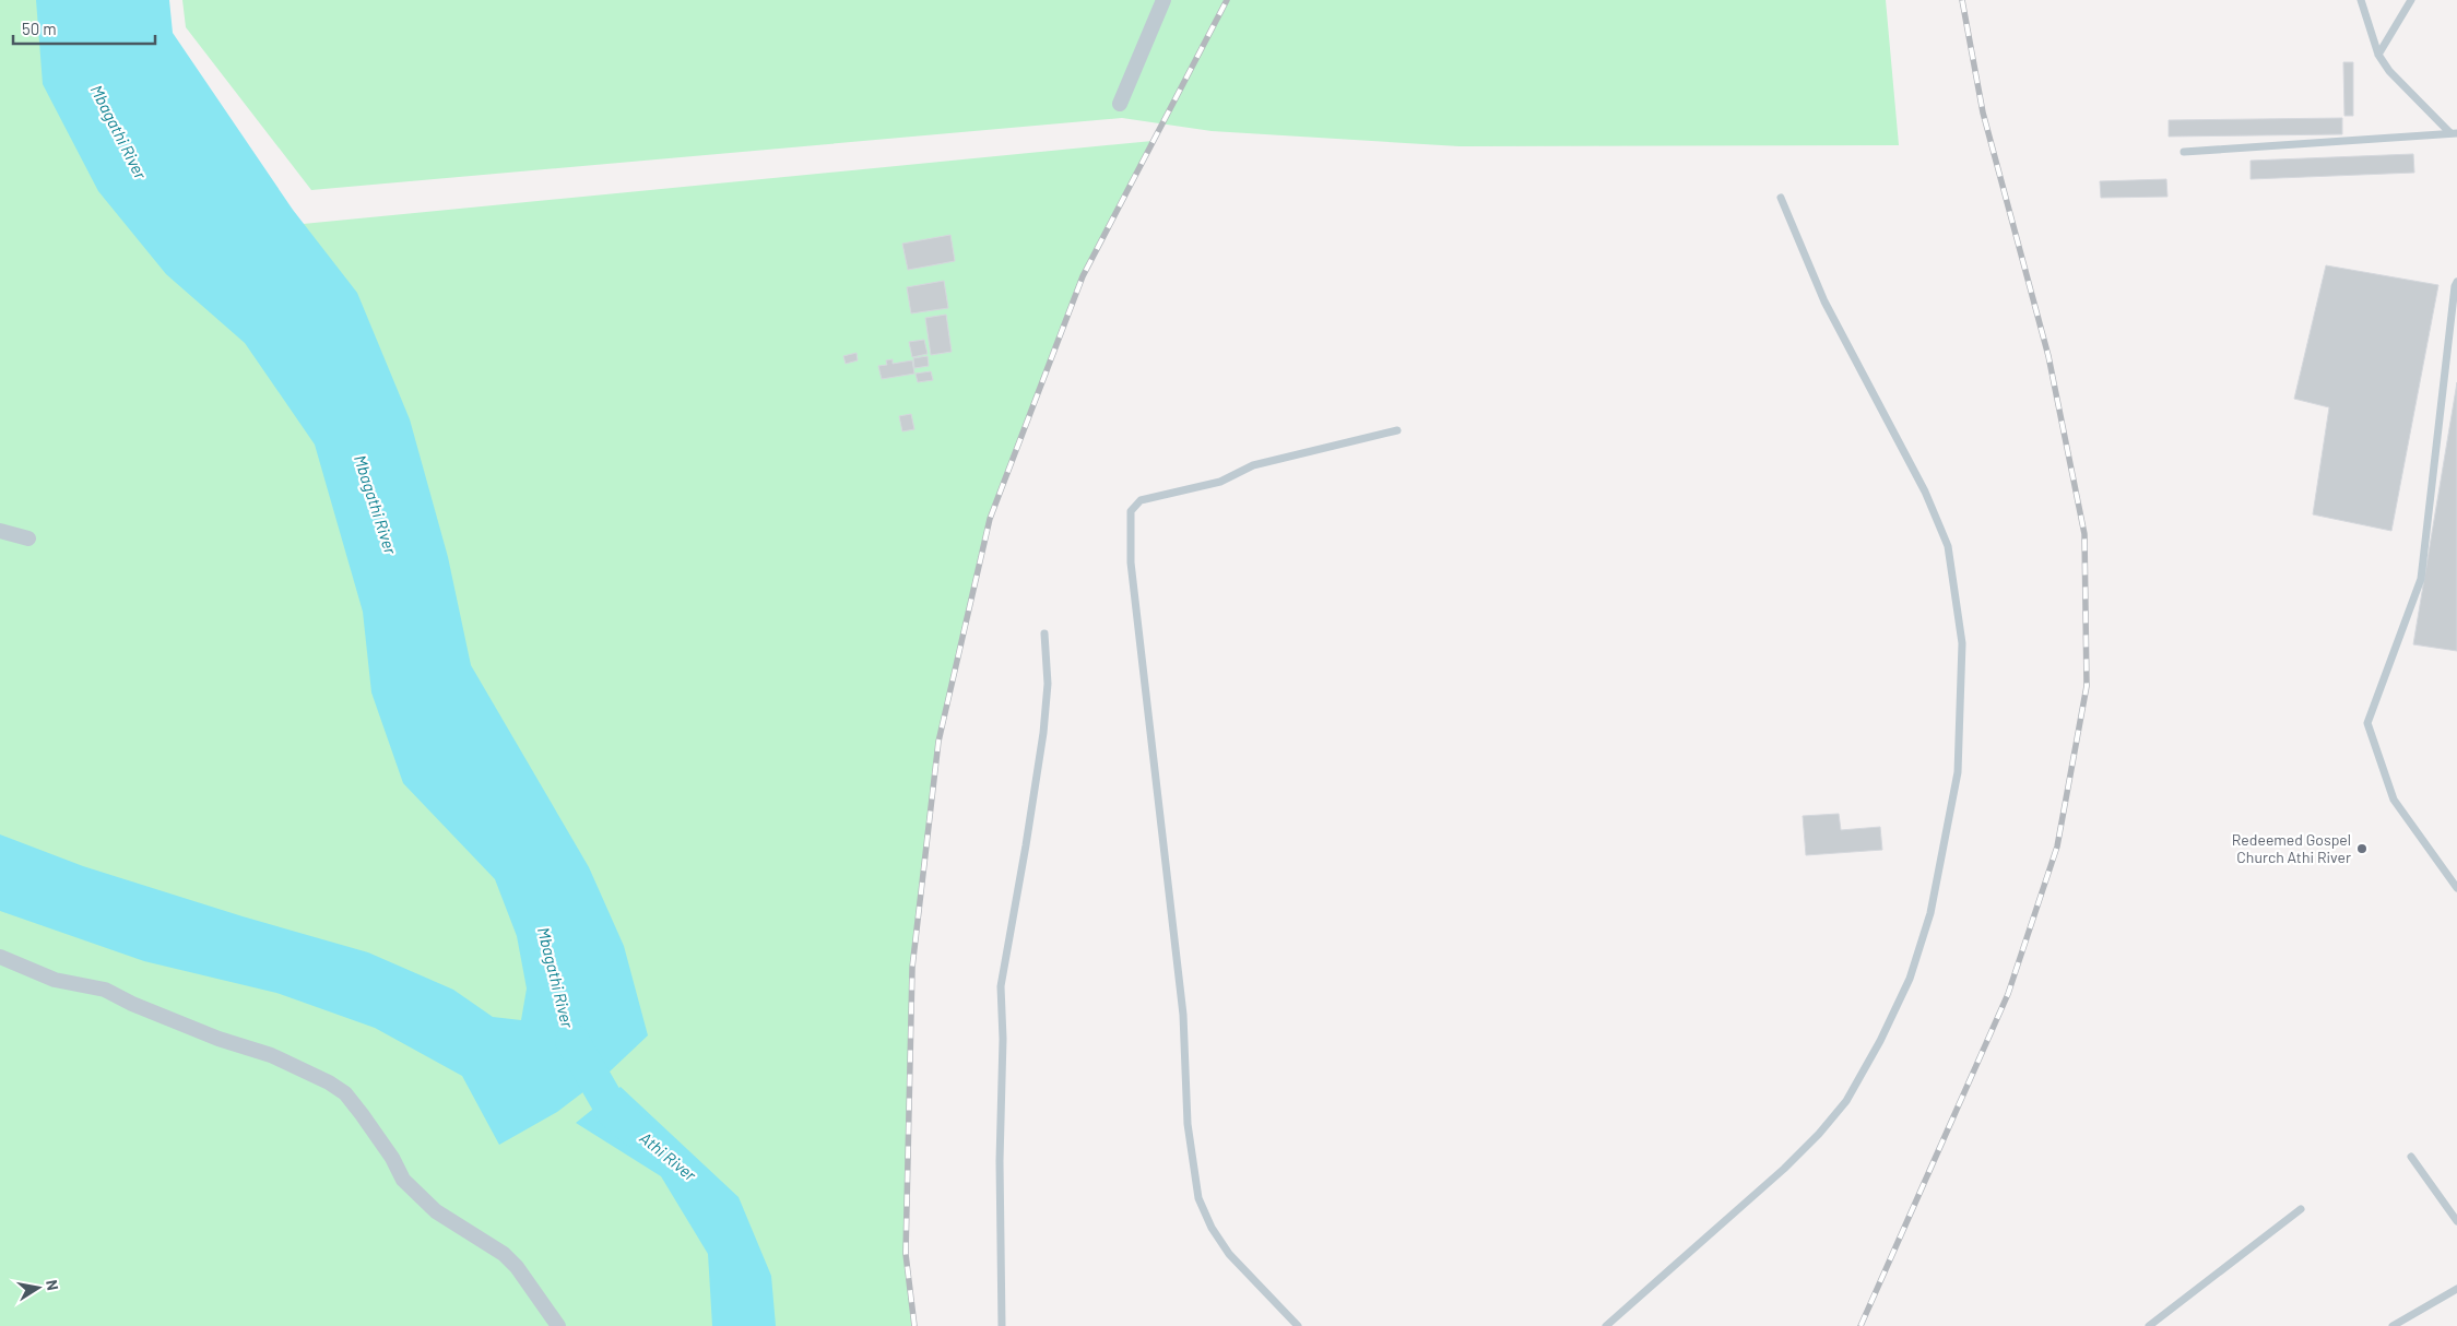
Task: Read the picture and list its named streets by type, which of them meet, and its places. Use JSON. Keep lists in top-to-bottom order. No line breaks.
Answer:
{"water":["Mbagathi River","Athi River"],"places":["Redeemed Gospel Church Athi River"],"scale_bar":"50 m","north":"right"}
